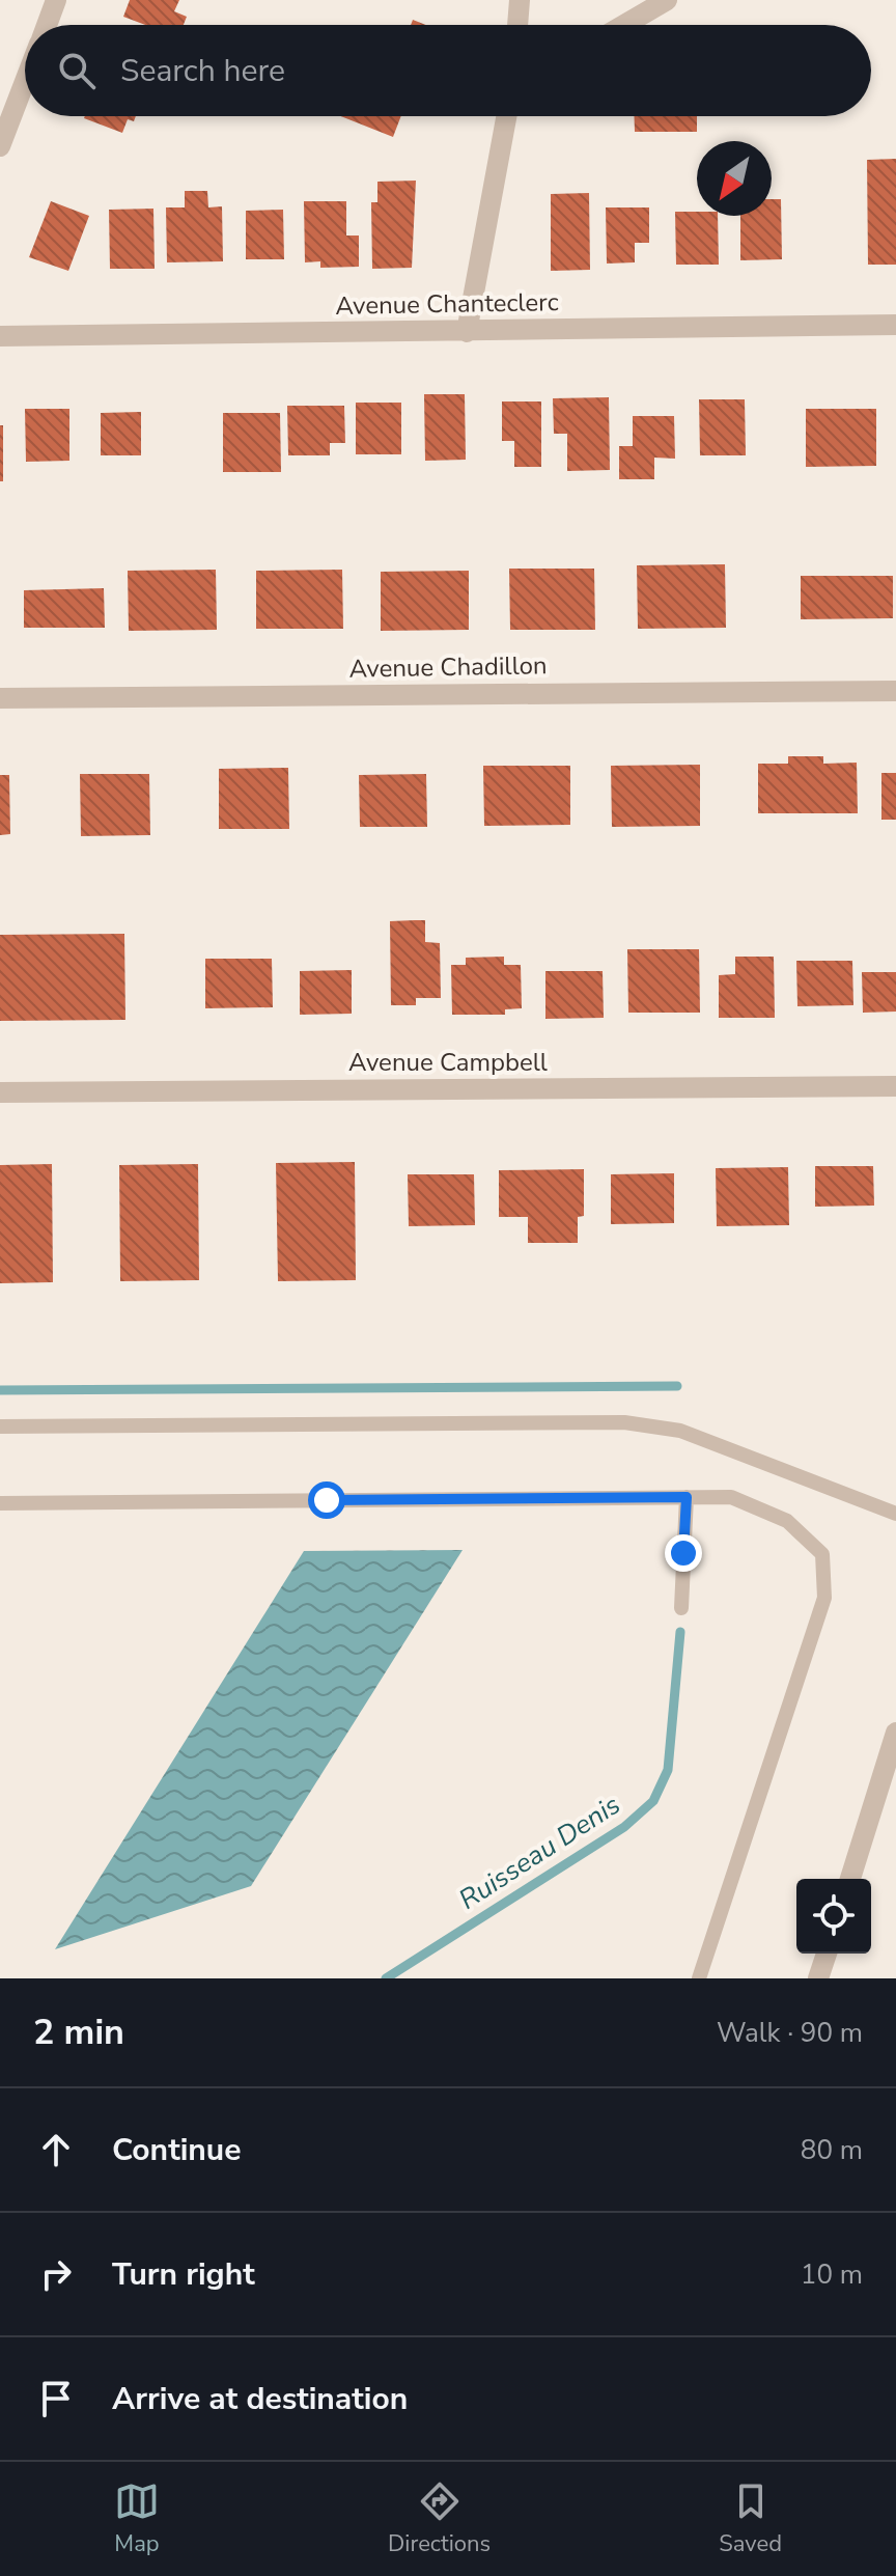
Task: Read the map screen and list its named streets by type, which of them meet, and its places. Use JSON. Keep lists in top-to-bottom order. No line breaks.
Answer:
{"streets":{"street":["Avenue Chanteclerc","Avenue Chadillon","Avenue Campbell"]},"water":["Ruisseau Denis"],"north":"bottom left","page":{"search":"Search here","heading":["2 min","Walk · 90 m"],"list":[["Continue","80 m"],["Turn right","10 m"],"Arrive at destination"],"nav":["Map","Directions","Saved"]}}
